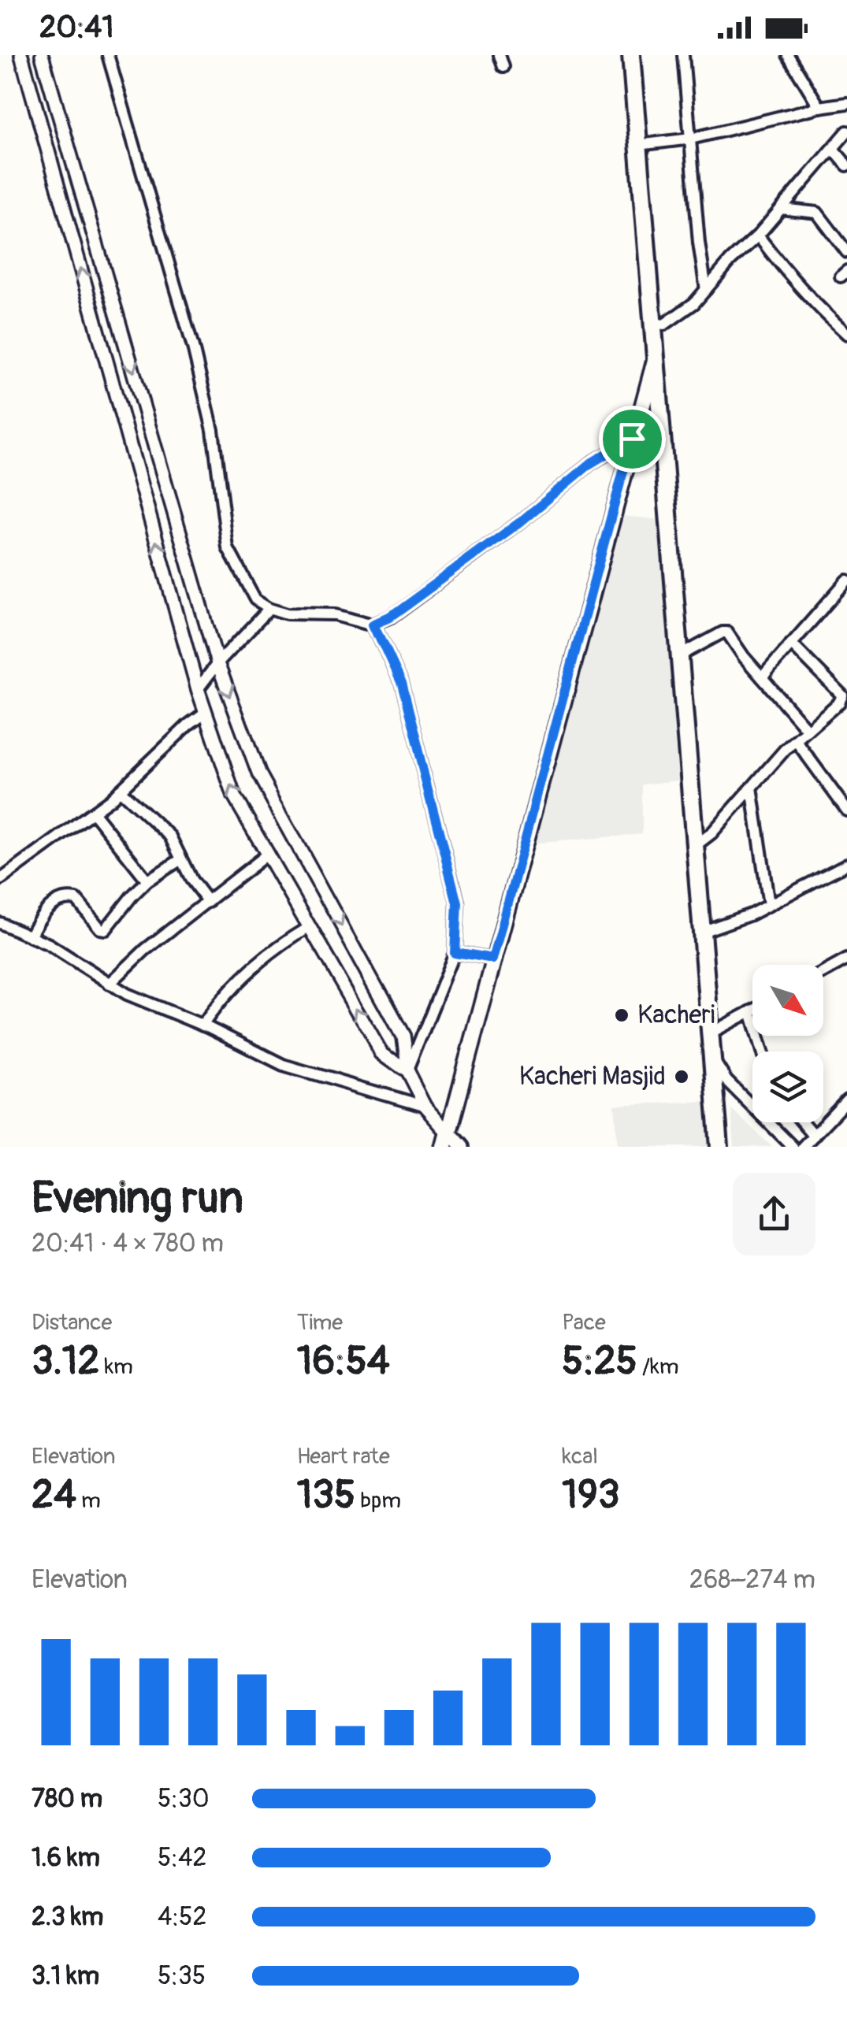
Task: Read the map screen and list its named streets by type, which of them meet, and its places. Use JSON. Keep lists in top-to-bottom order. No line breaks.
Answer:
{"places":["Kacheri","Kacheri Masjid"],"north":"bottom right","page":{"status":"20:41","heading":["Evening run","20:41 · 4 × 780 m"],"stats":[["Distance","3.12 km"],["Time","16:54"],["Pace","5:25 /km"],["Elevation","24 m"],["Heart rate","135 bpm"],["kcal","193"]],"chart":["Elevation","268–274 m"],"list":[{"name":"780 m","note":"5:30"},{"name":"1.6 km","note":"5:42"},{"name":"2.3 km","note":"4:52"},{"name":"3.1 km","note":"5:35"}]}}
